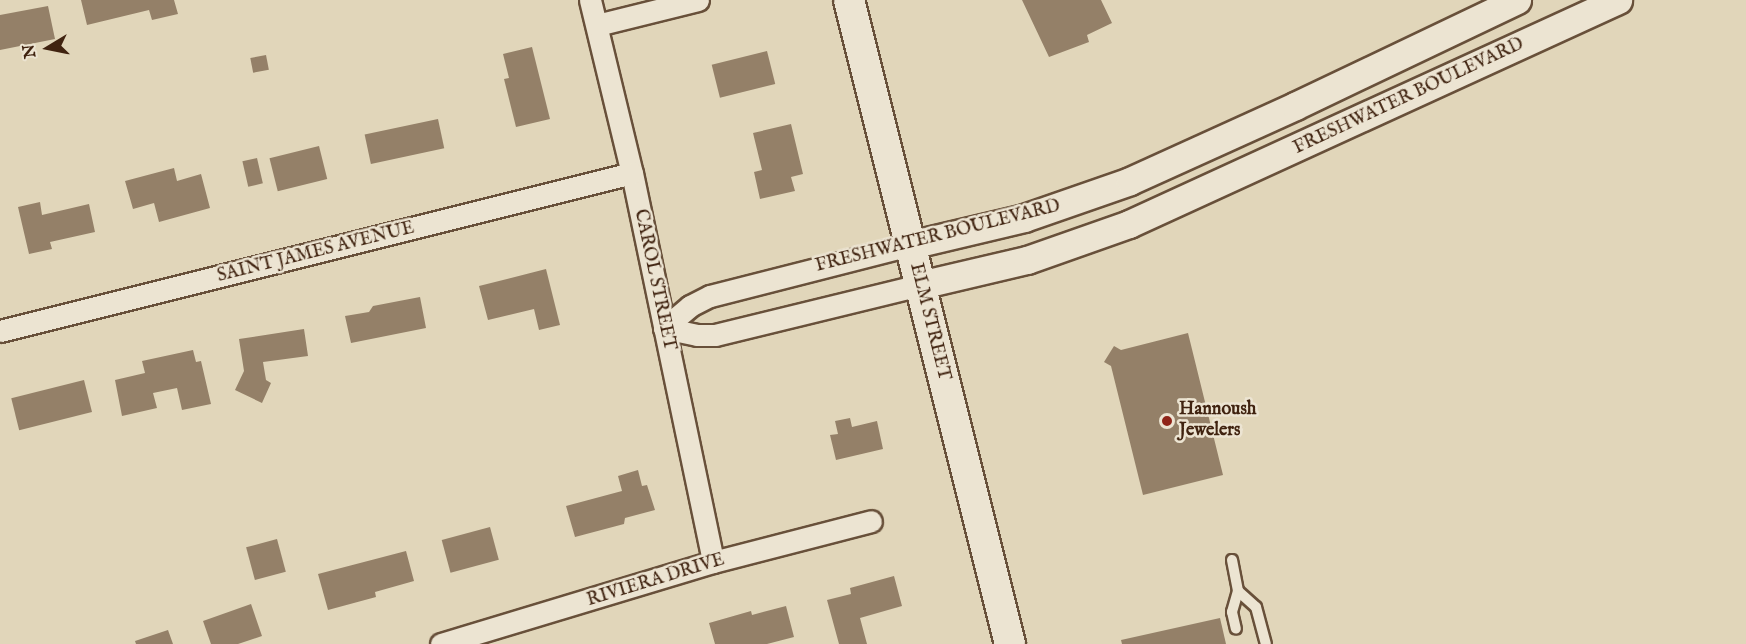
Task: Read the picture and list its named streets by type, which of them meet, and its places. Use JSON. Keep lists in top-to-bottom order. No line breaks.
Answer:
{"streets":{"main road":["ELM STREET"],"street":["FRESHWATER BOULEVARD","SAINT JAMES AVENUE","CAROL STREET","RIVIERA DRIVE"]},"crossings":[["FRESHWATER BOULEVARD","CAROL STREET"],["FRESHWATER BOULEVARD","ELM STREET"],["SAINT JAMES AVENUE","CAROL STREET"],["CAROL STREET","RIVIERA DRIVE"]],"places":["Hannoush Jewelers"],"north":"left"}
